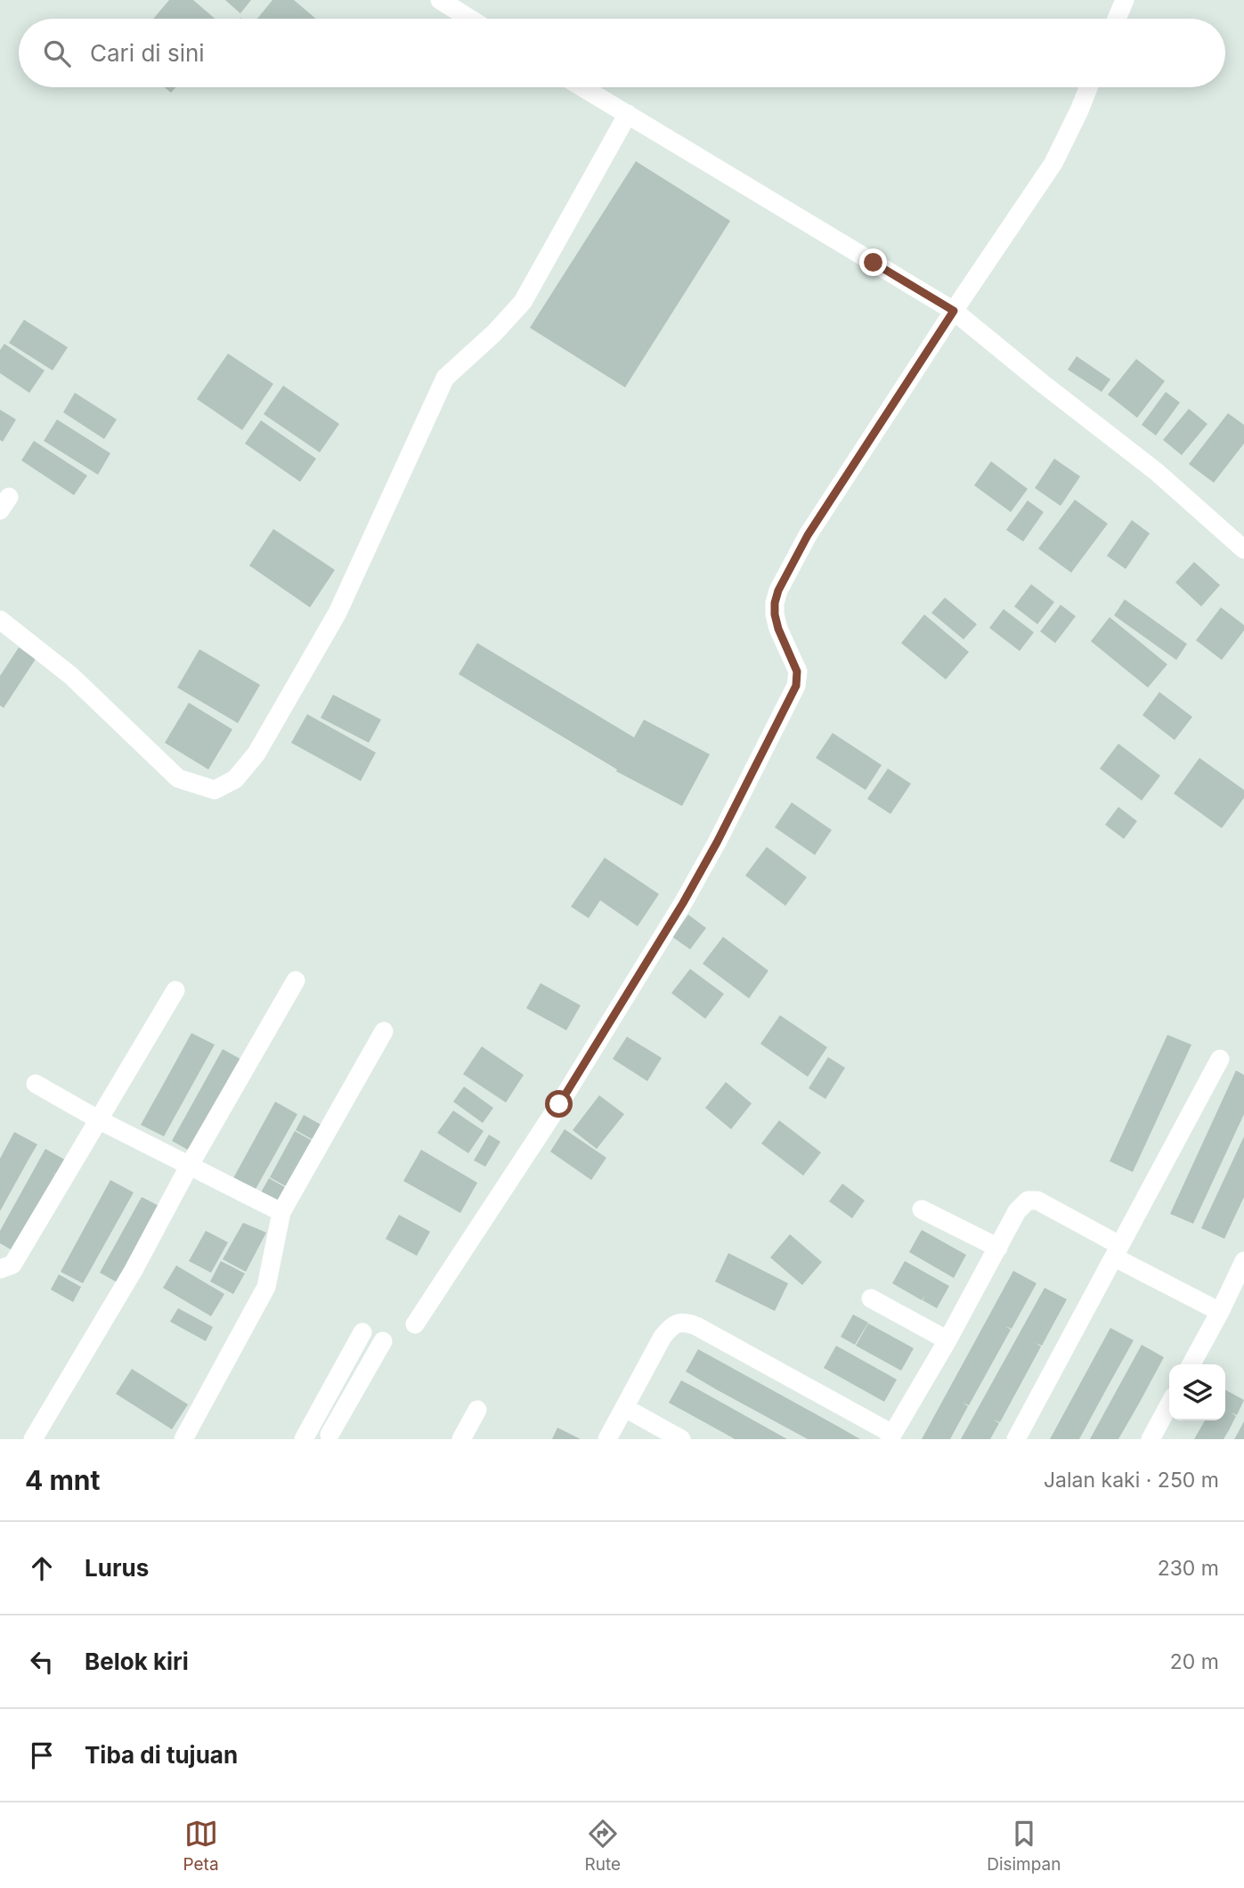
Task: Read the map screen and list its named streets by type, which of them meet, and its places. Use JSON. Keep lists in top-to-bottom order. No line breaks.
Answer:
{"page":{"search":"Cari di sini","heading":["4 mnt","Jalan kaki · 250 m"],"list":[["Lurus","230 m"],["Belok kiri","20 m"],"Tiba di tujuan"],"nav":["Peta","Rute","Disimpan"]}}
